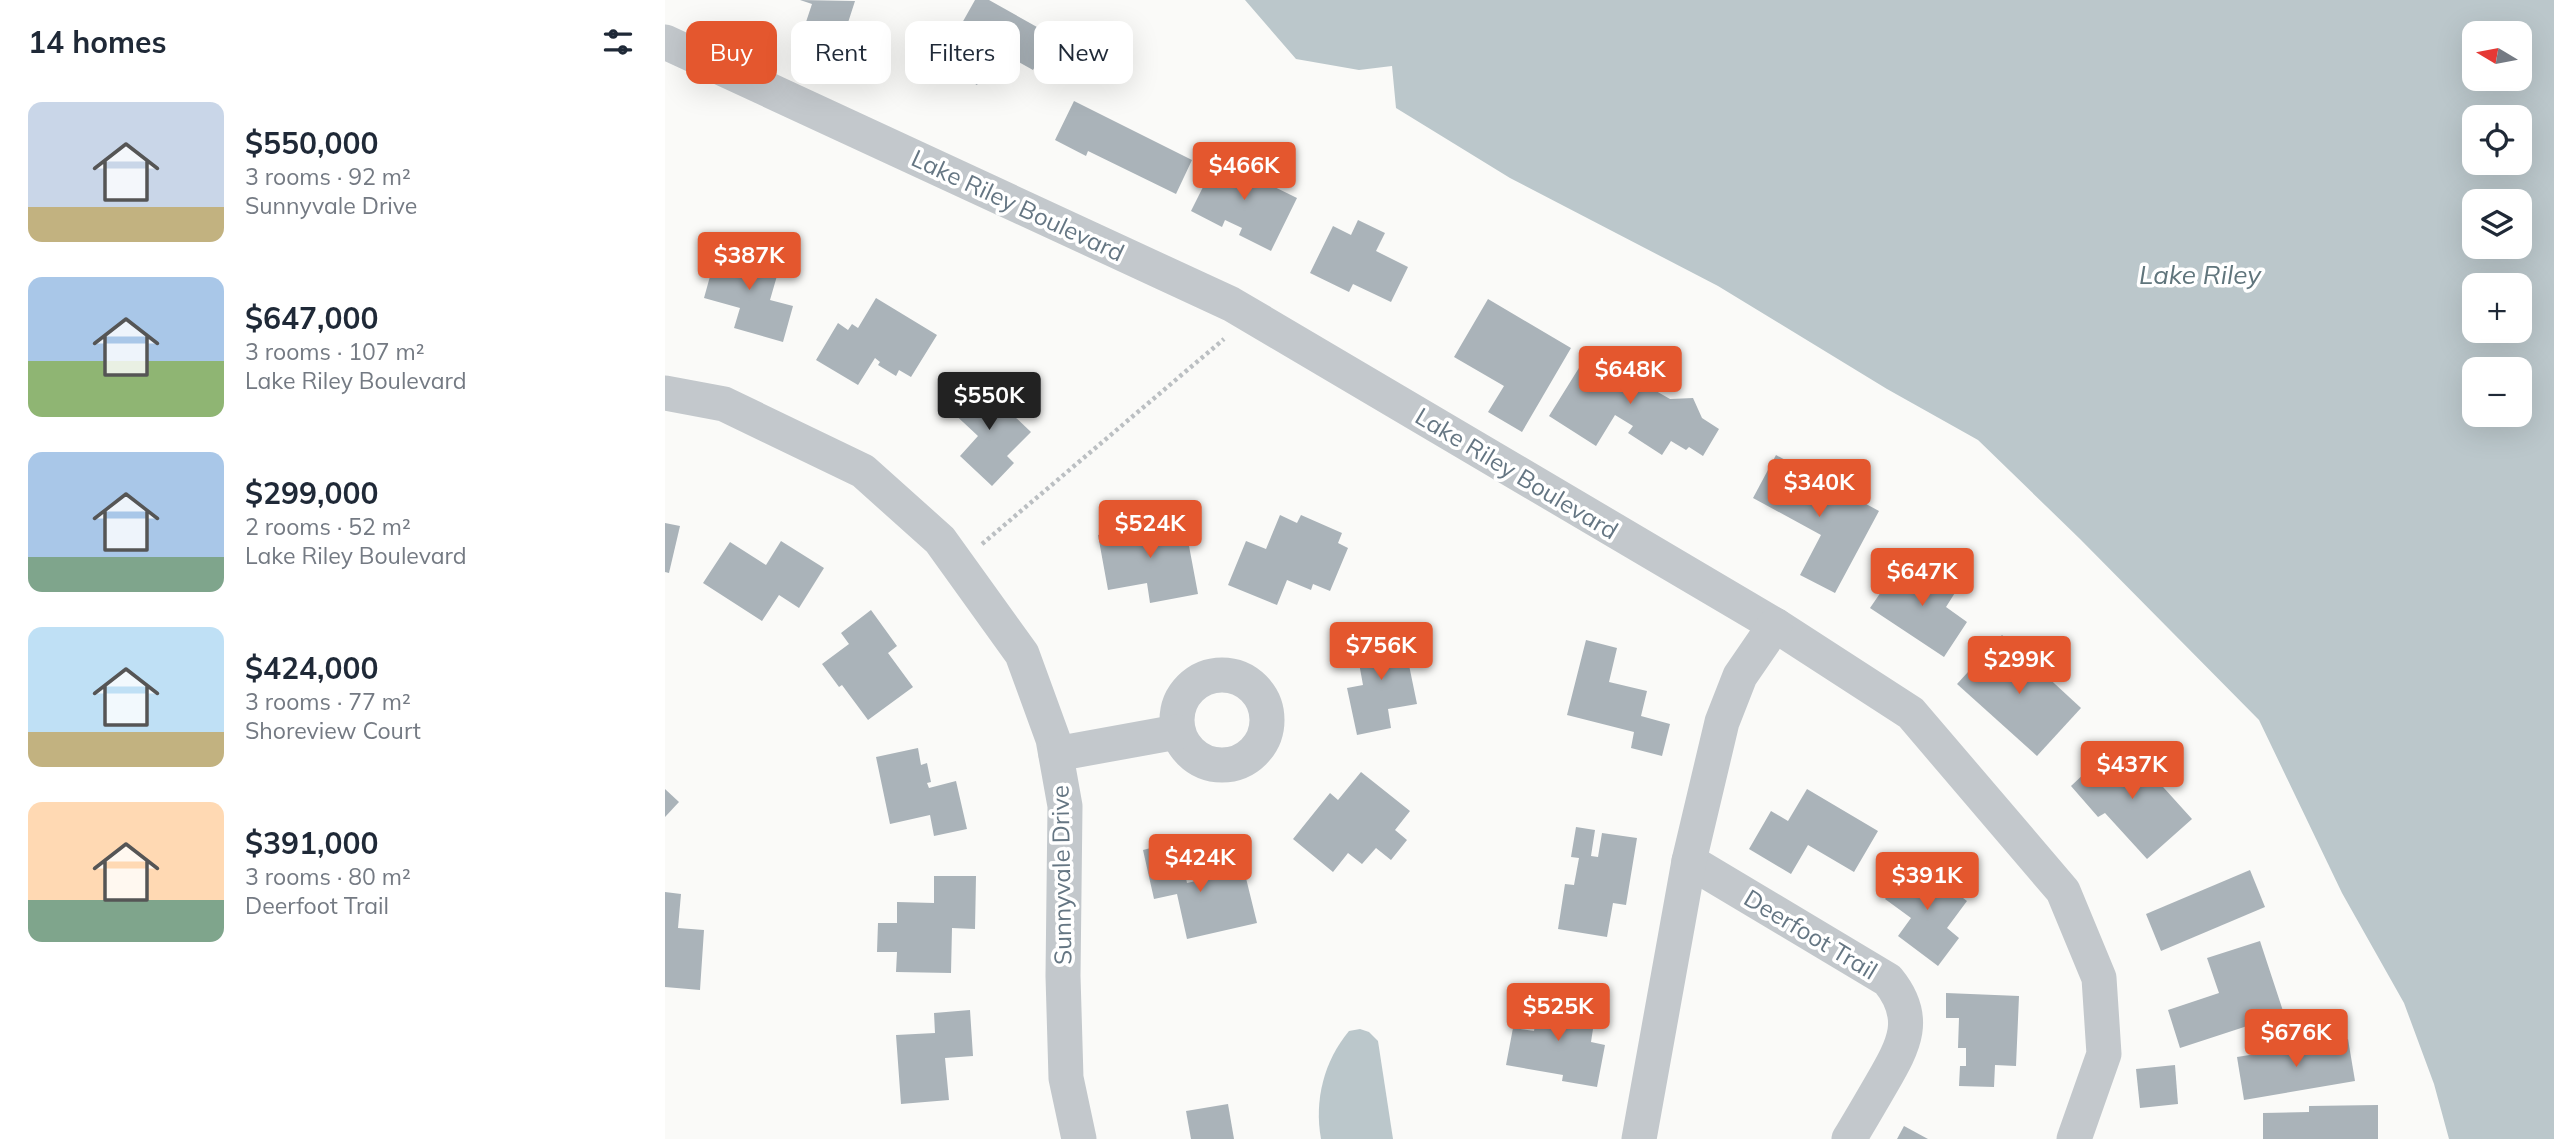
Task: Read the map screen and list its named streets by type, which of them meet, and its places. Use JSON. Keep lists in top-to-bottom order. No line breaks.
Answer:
{"streets":{"street":["Lake Riley Boulevard","Sunnyvale Drive","Deerfoot Trail"]},"water":["Lake Riley"],"north":"left","page":{"heading":"14 homes","map_buttons":["+","−"],"chip":["Buy","Rent","Filters","New"],"list":[{"name":"$550,000","note":"3 rooms · 92 m² · Sunnyvale Drive"},{"name":"$647,000","note":"3 rooms · 107 m² · Lake Riley Boulevard"},{"name":"$299,000","note":"2 rooms · 52 m² · Lake Riley Boulevard"},{"name":"$424,000","note":"3 rooms · 77 m² · Shoreview Court"},{"name":"$391,000","note":"3 rooms · 80 m² · Deerfoot Trail"}],"price":["$466K","$387K","$648K","$550K","$340K","$524K","$647K","$756K","$299K","$437K","$424K","$391K","$525K","$676K"]}}
